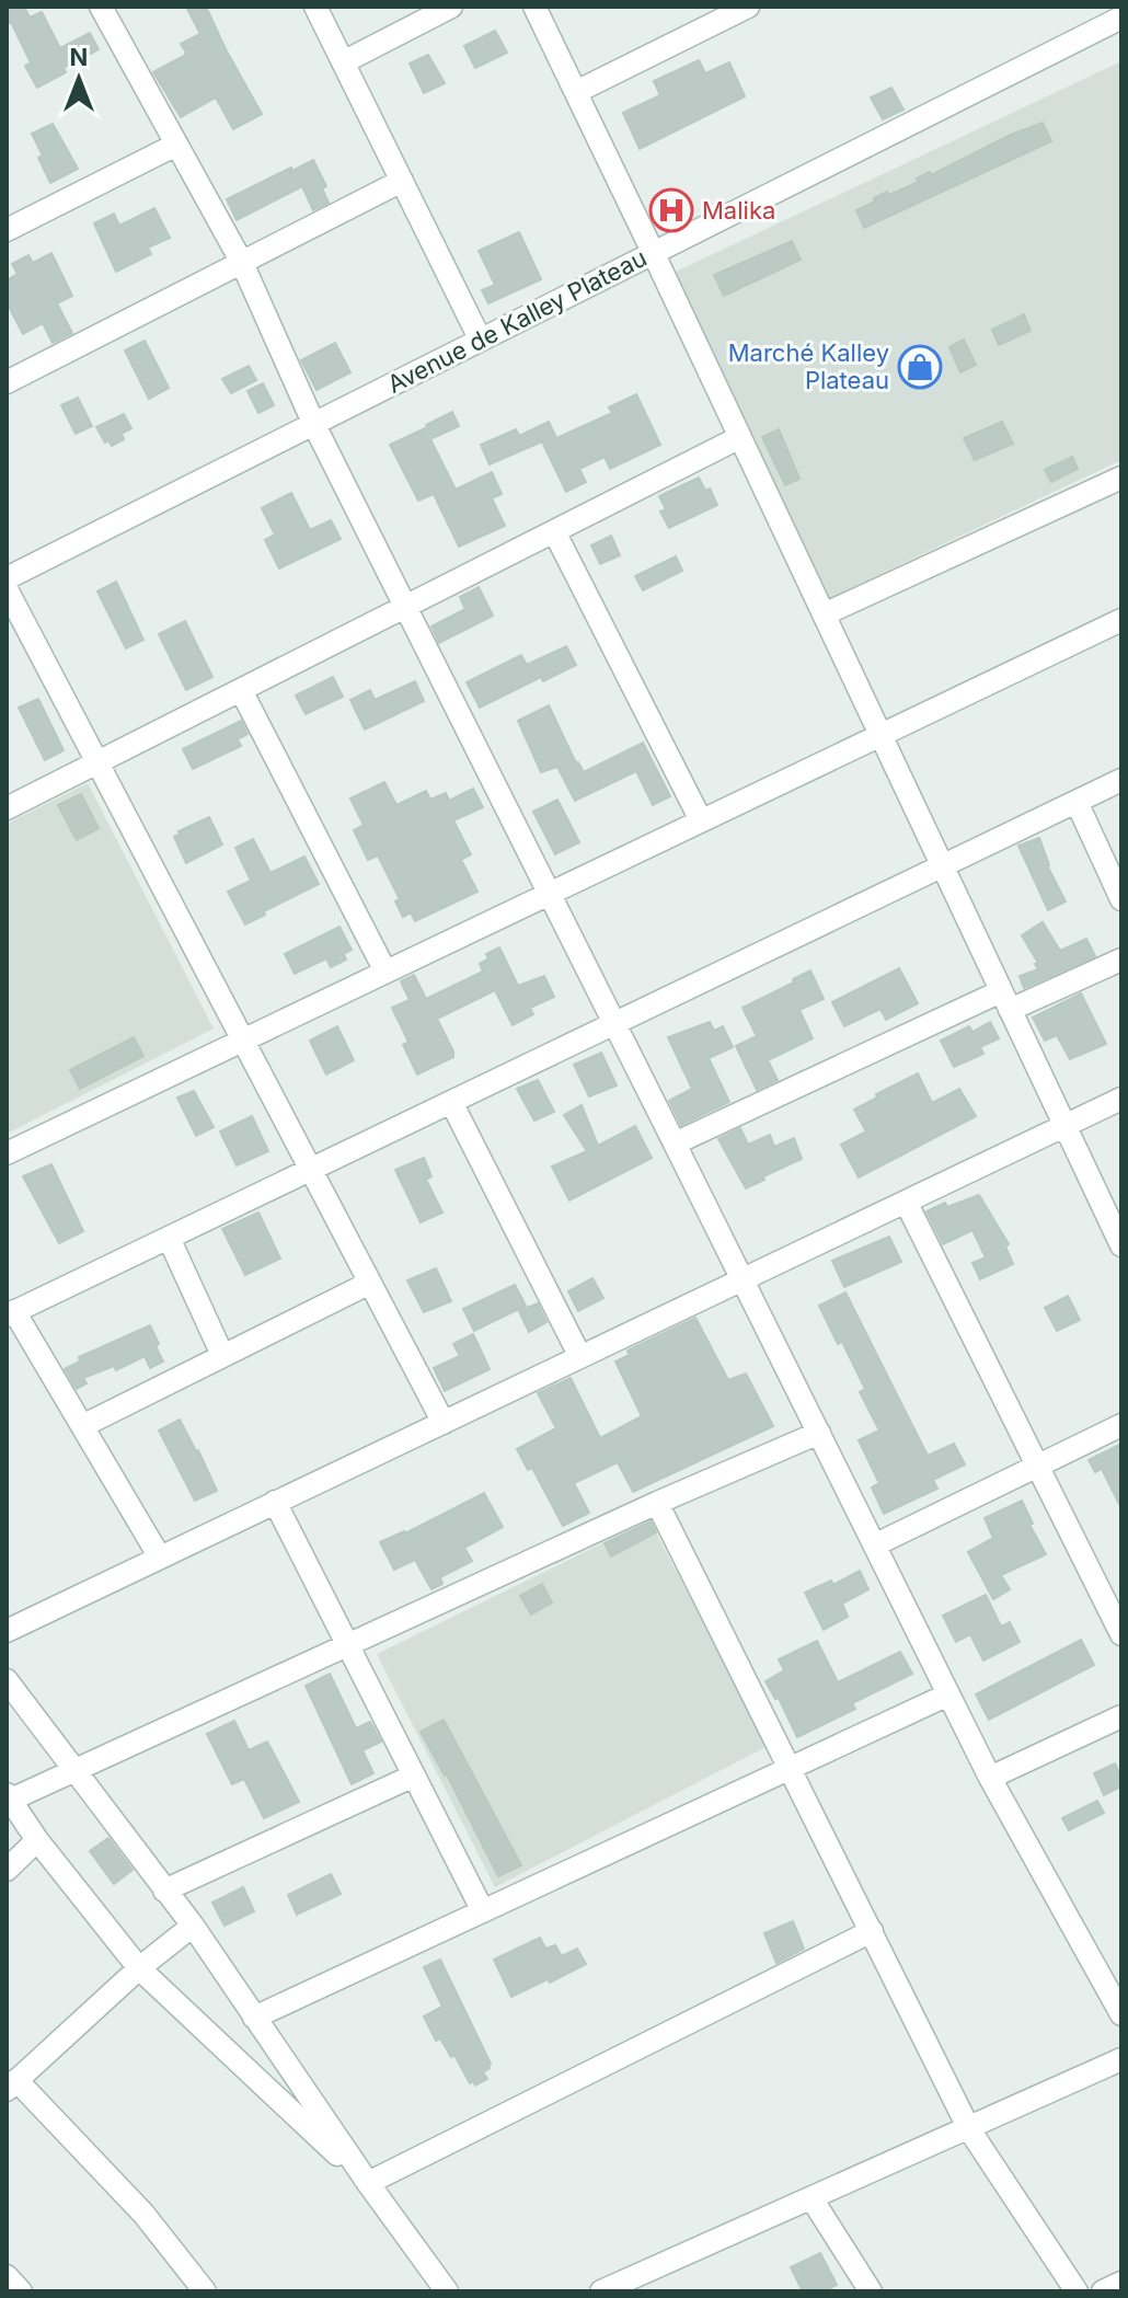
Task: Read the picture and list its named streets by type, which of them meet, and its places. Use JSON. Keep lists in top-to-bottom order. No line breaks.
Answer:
{"streets":{"street":["Avenue de Kalley Plateau"]},"places":{"hospital":["Malika"],"shop":["Marché Kalley Plateau"]},"north":"top"}
